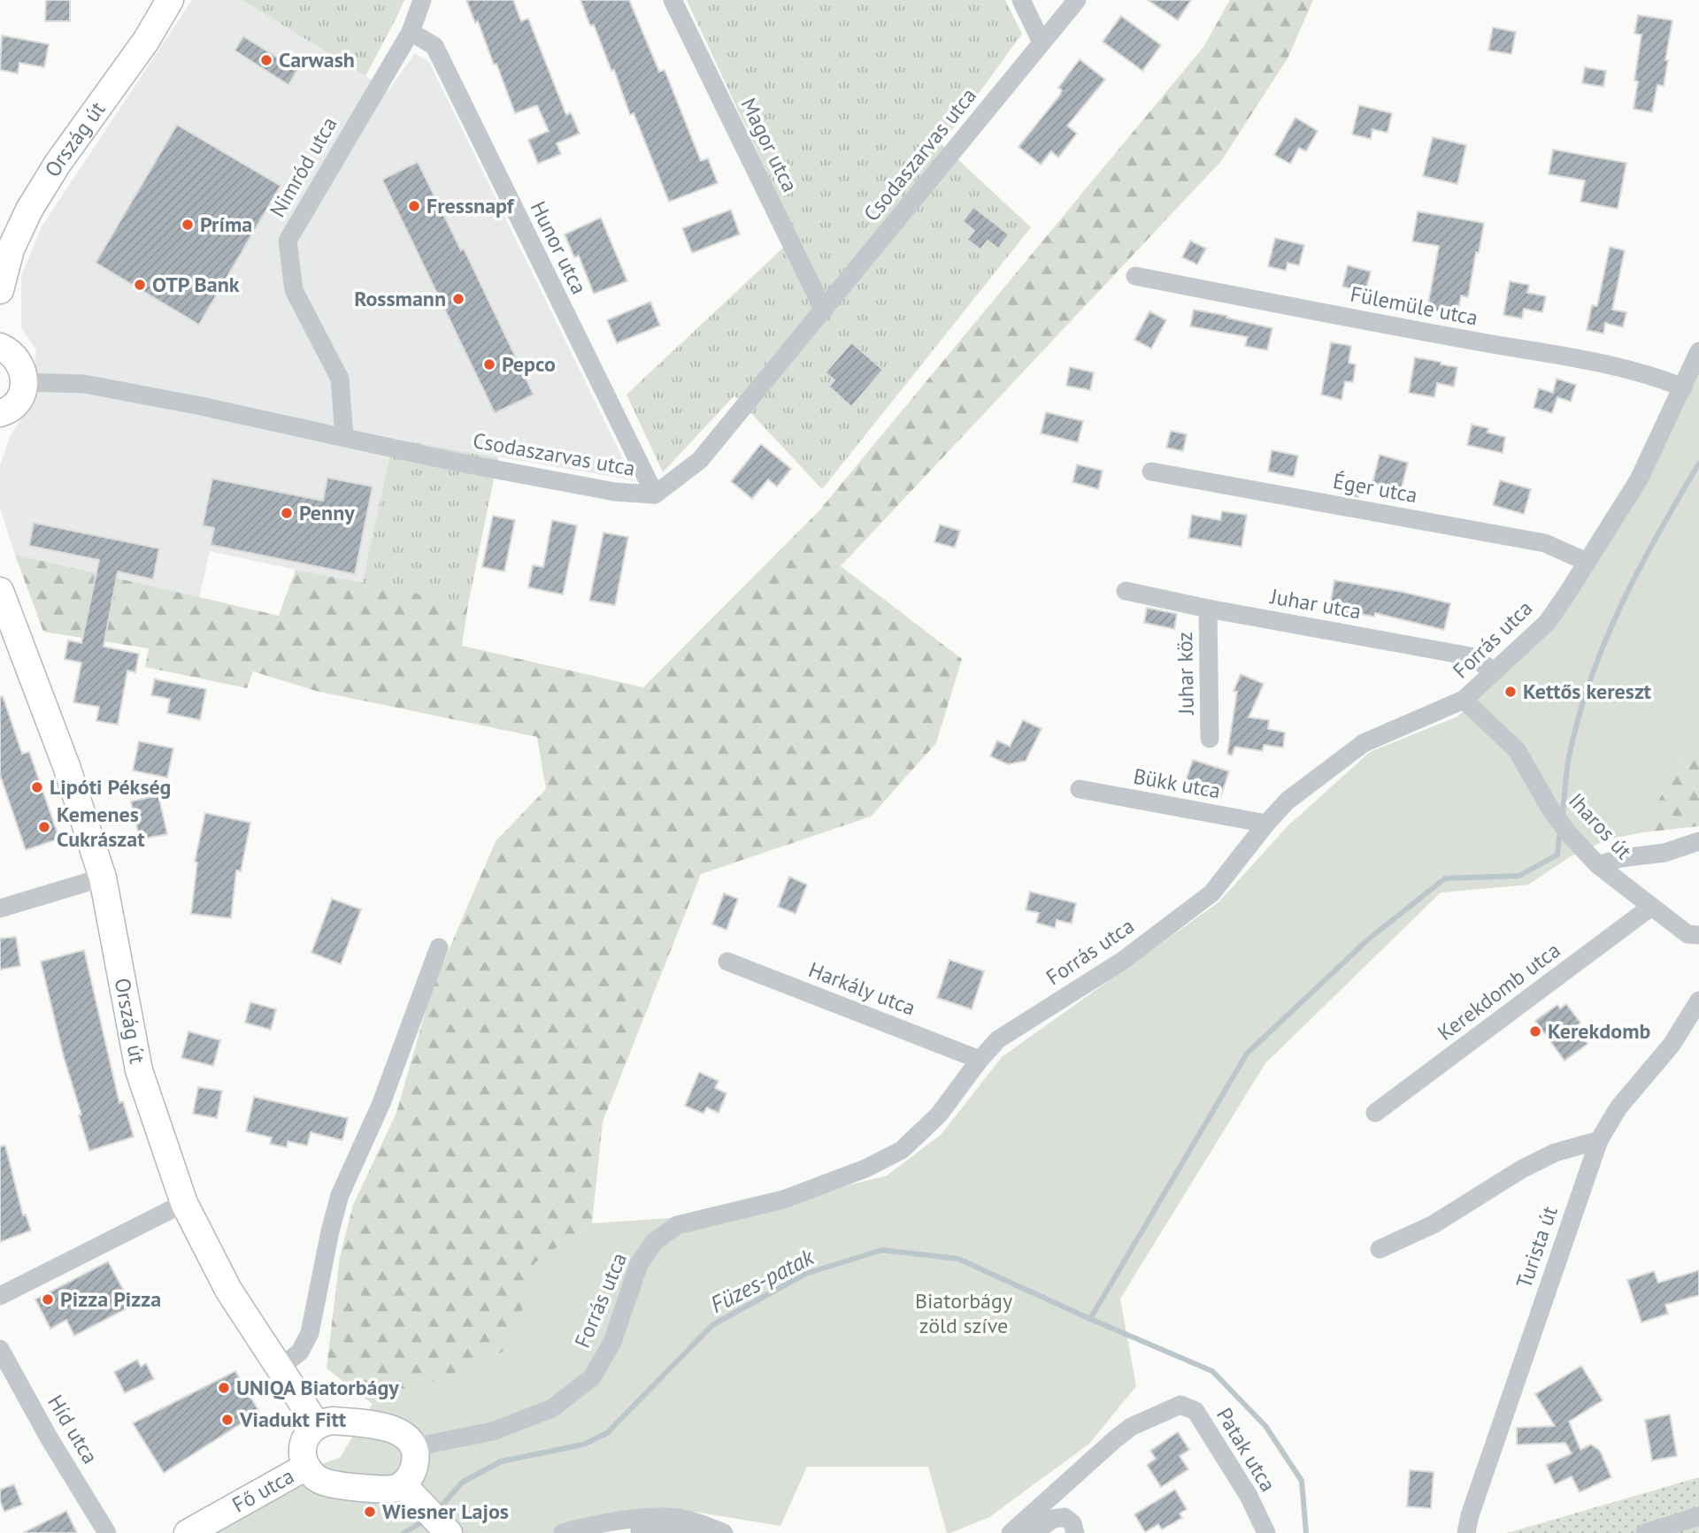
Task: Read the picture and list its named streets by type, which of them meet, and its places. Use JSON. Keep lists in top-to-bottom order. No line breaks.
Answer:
{"streets":{"main road":["Ország út","Fő utca"],"street":["Magor utca","Csodaszarvas utca","Nimród utca","Hunor utca","Fülemüle utca","Éger utca","Juhar utca","Forrás utca","Juhar köz","Bükk utca","Iharos út","Harkály utca","Kerekdomb utca","Turista út","Híd utca","Patak utca"]},"crossings":[["Ország út","Forrás utca"],["Ország út","Fő utca"],["Magor utca","Csodaszarvas utca"],["Csodaszarvas utca","Nimród utca"],["Csodaszarvas utca","Hunor utca"],["Nimród utca","Hunor utca"],["Fülemüle utca","Forrás utca"],["Éger utca","Forrás utca"],["Juhar utca","Forrás utca"],["Juhar utca","Juhar köz"],["Forrás utca","Bükk utca"],["Forrás utca","Iharos út"],["Forrás utca","Harkály utca"],["Forrás utca","Fő utca"],["Iharos út","Kerekdomb utca"]],"water":["Füzes-patak"],"parks":["Biatorbágy zöld szíve"],"places":["Carwash","Fressnapf","Príma","OTP Bank","Rossmann","Pepco","Penny","Kettős kereszt","Lipóti Pékség","Kemenes Cukrászat","Kerekdomb","Pizza Pizza","UNIQA Biatorbágy","Viadukt Fitt","Wiesner Lajos"]}
